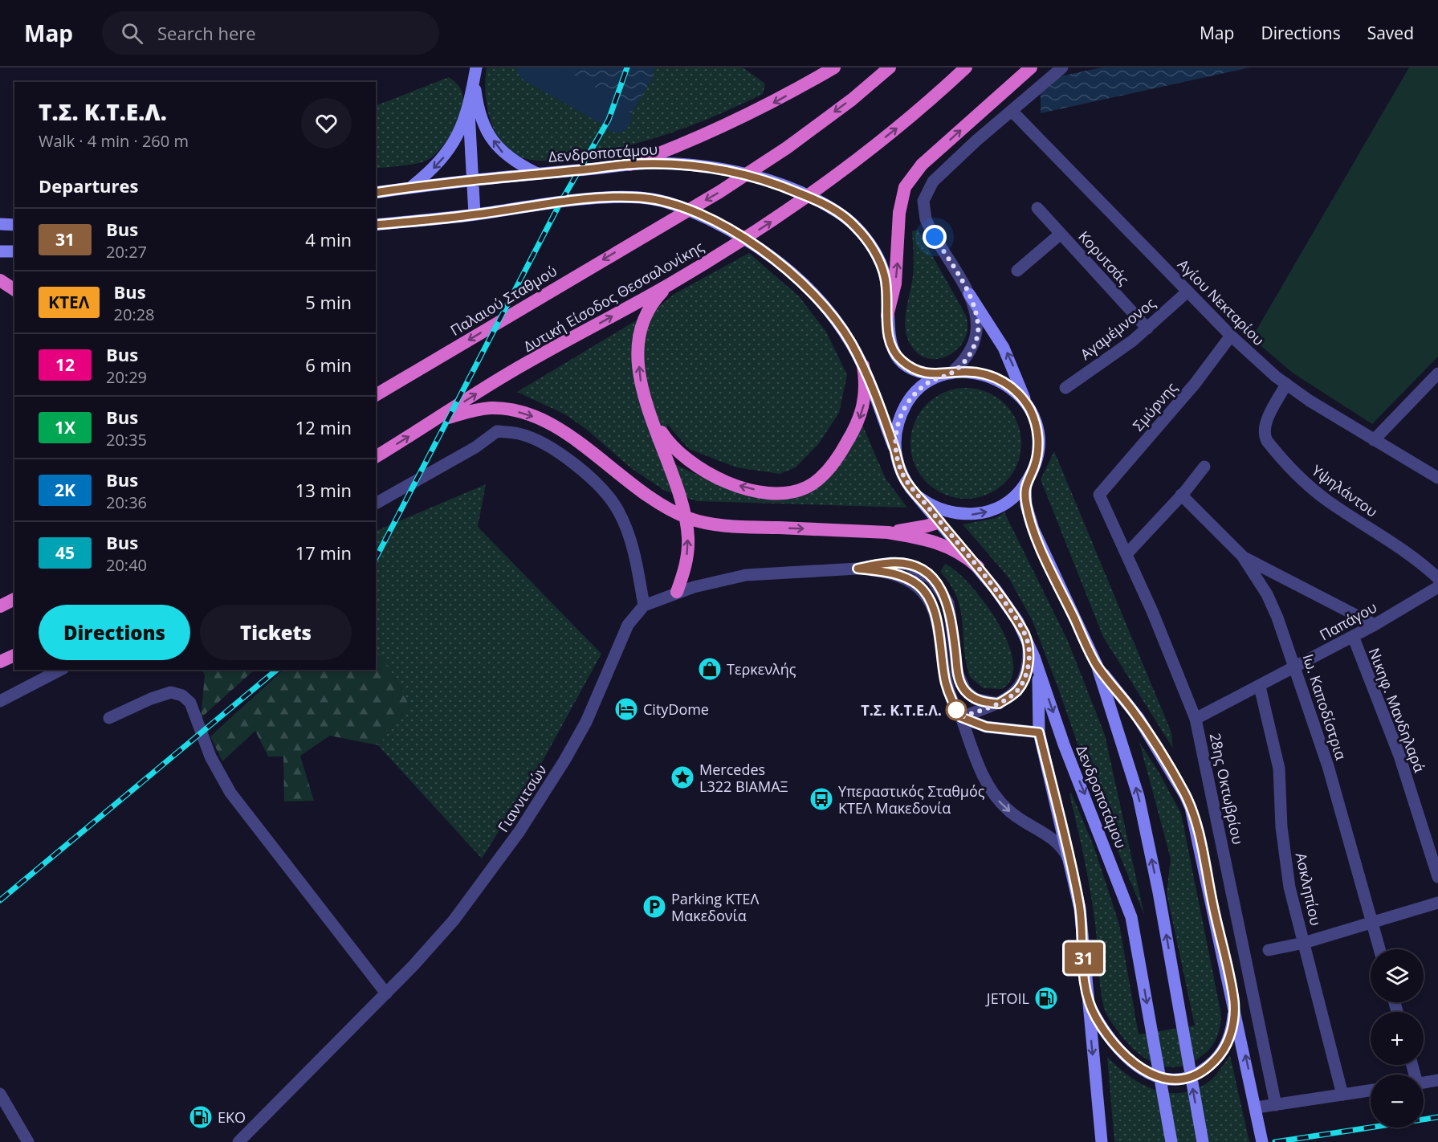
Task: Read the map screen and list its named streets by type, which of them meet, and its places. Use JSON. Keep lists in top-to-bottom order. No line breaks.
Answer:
{"streets":{"highway":["Δυτική Είσοδος Θεσσαλονίκης","Παλαιού Σταθμού"],"main road":["Δενδροποτάμου"],"street":["Κορυτσάς","Αγίου Νεκταρίου","Αγαμέμνονος","Σμύρνης","Υψηλάντου","Παπάγου","Ιω. Καποδίστρια","Νικηφ. Μανδηλαρά","28ης Οκτωβρίου","Γιαννιτσών","Ασκληπίου"]},"crossings":[["Κορυτσάς","Αγαμέμνονος"],["Αγίου Νεκταρίου","Αγαμέμνονος"],["Αγίου Νεκταρίου","Σμύρνης"],["Αγίου Νεκταρίου","Υψηλάντου"],["Σμύρνης","28ης Οκτωβρίου"],["Παπάγου","Ιω. Καποδίστρια"],["Παπάγου","Νικηφ. Μανδηλαρά"],["Παπάγου","28ης Οκτωβρίου"],["Παπάγου","Ασκληπίου"]],"places":{"shop":["Τερκενλής"],"hotel":["CityDome"],"other":["Τ.Σ. Κ.Τ.Ε.Λ."],"place":["Mercedes L322 ΒΙΑΜΑΞ"],"bus stop":["Υπεραστικός Σταθμός ΚΤΕΛ Μακεδονία"],"parking":["Parking ΚΤΕΛ Μακεδονία"],"fuel station":["JETOIL","ΕΚΟ"]},"lines":["bus line 31"],"page":{"header":"Map","search":"Search here","nav":["Map","Directions","Saved"],"on_map":"31","heading":[["Τ.Σ. Κ.Τ.Ε.Λ.","Walk · 4 min · 260 m"],"Departures"],"list":[{"mark":"31","name":"Bus","note":"20:27","value":"4 min"},{"mark":"ΚΤΕΛ","name":"Bus","note":"20:28","value":"5 min"},{"mark":"12","name":"Bus","note":"20:29","value":"6 min"},{"mark":"1Χ","name":"Bus","note":"20:35","value":"12 min"},{"mark":"2Κ","name":"Bus","note":"20:36","value":"13 min"},{"mark":"45","name":"Bus","note":"20:40","value":"17 min"}],"buttons":["Directions","Tickets"],"map_buttons":["+","−"]}}
